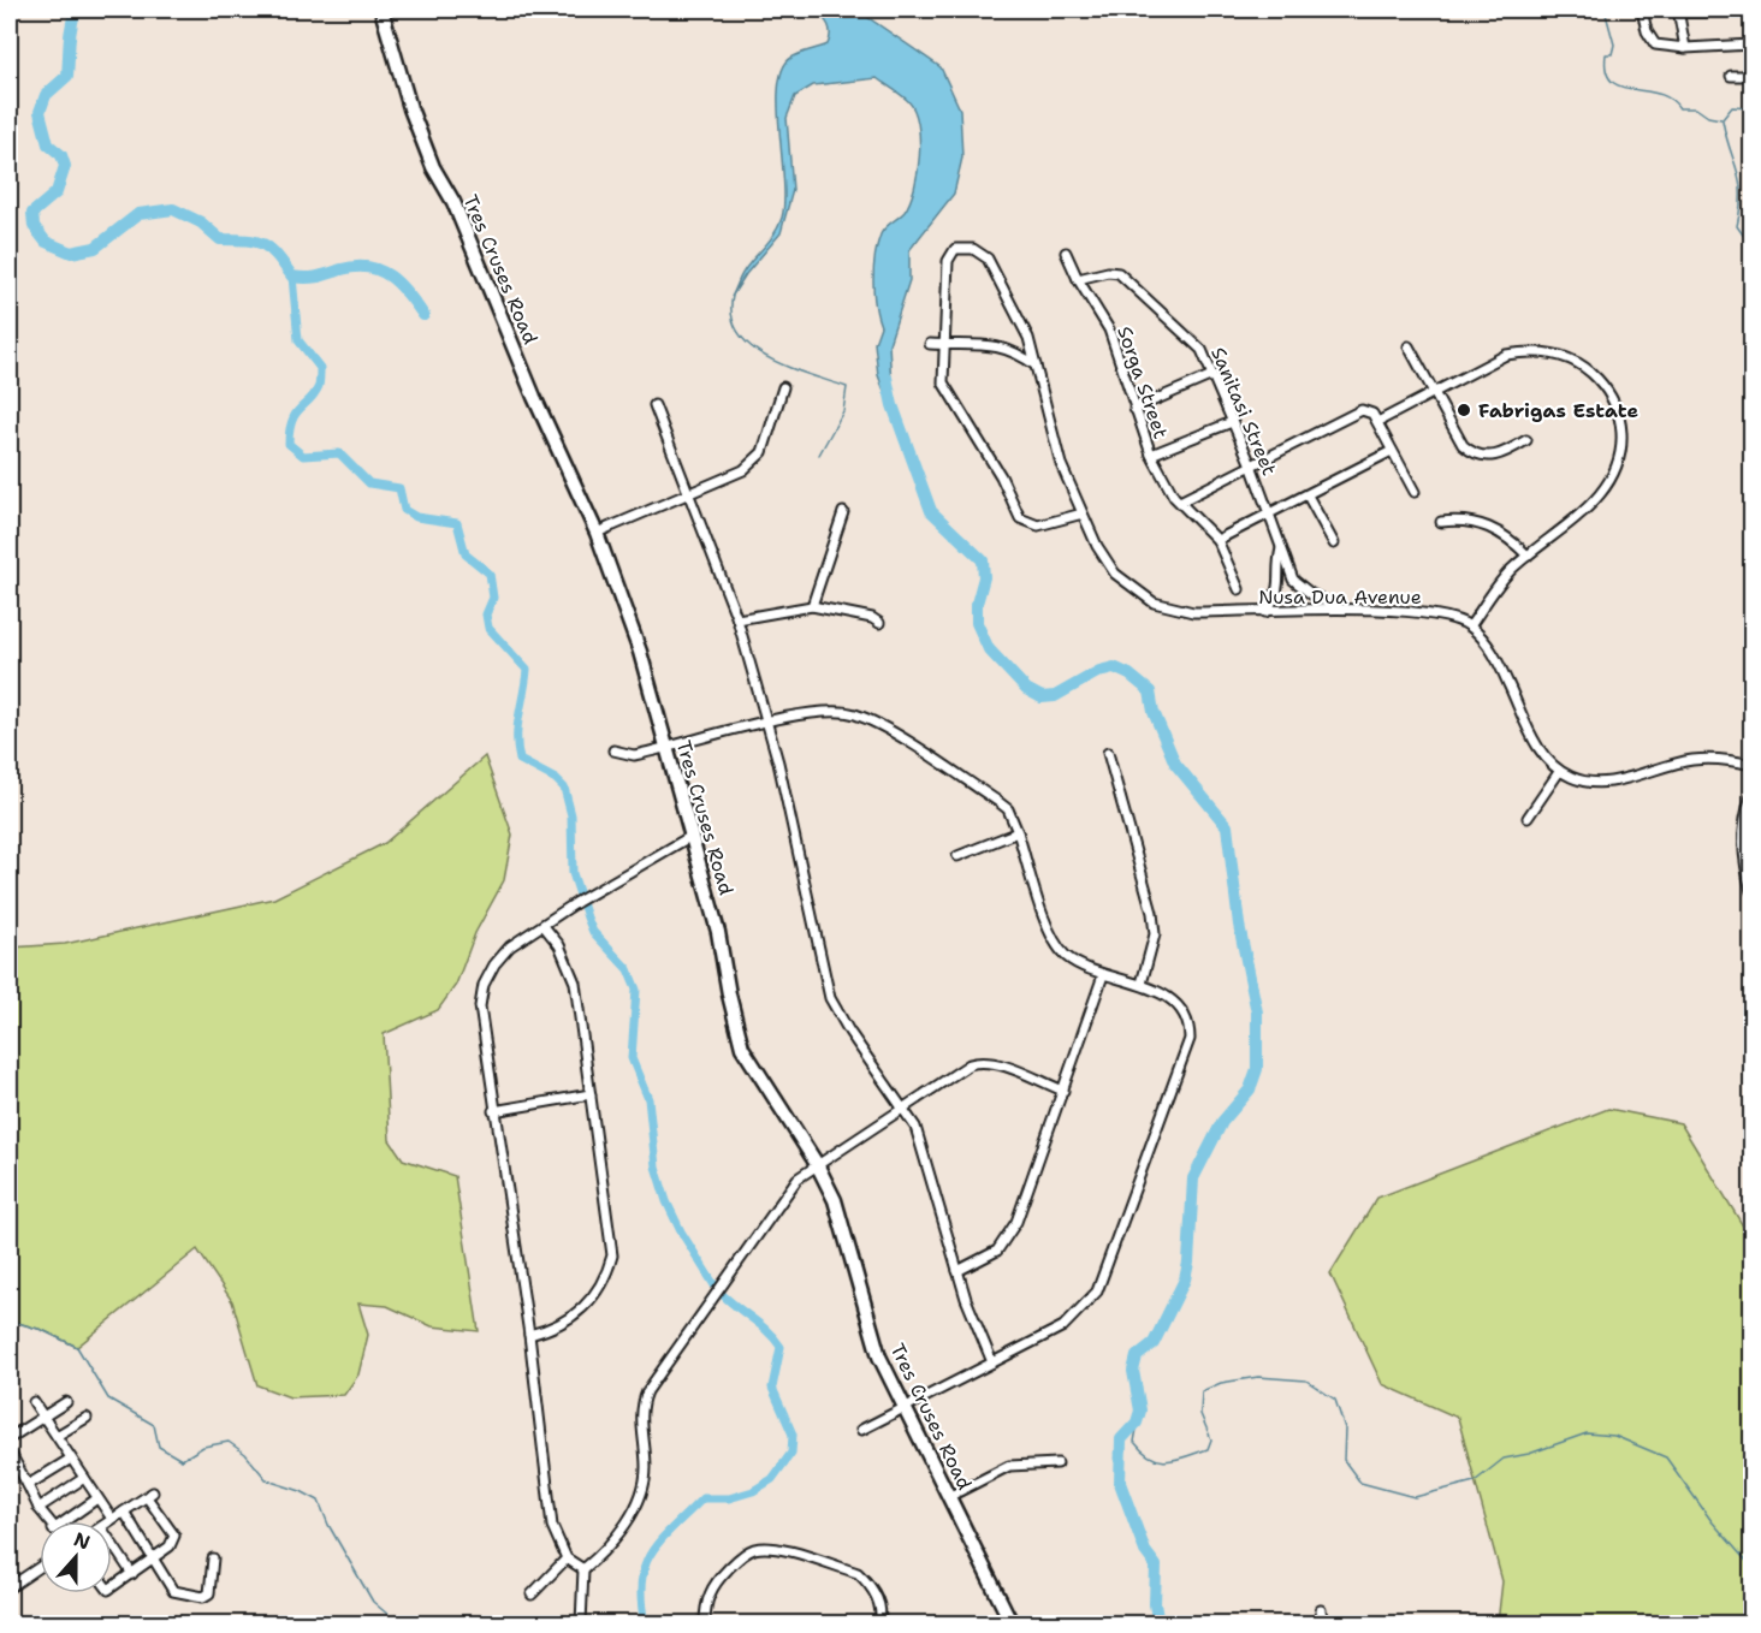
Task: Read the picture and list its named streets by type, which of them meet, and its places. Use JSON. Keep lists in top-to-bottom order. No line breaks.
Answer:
{"streets":{"main road":["Tres Cruses Road"],"street":["Sorga Street","Sanitasi Street","Nusa Dua Avenue"]},"crossings":[["Sorga Street","Sanitasi Street"],["Sanitasi Street","Nusa Dua Avenue"]],"places":["Fabrigas Estate"],"north":"top"}
